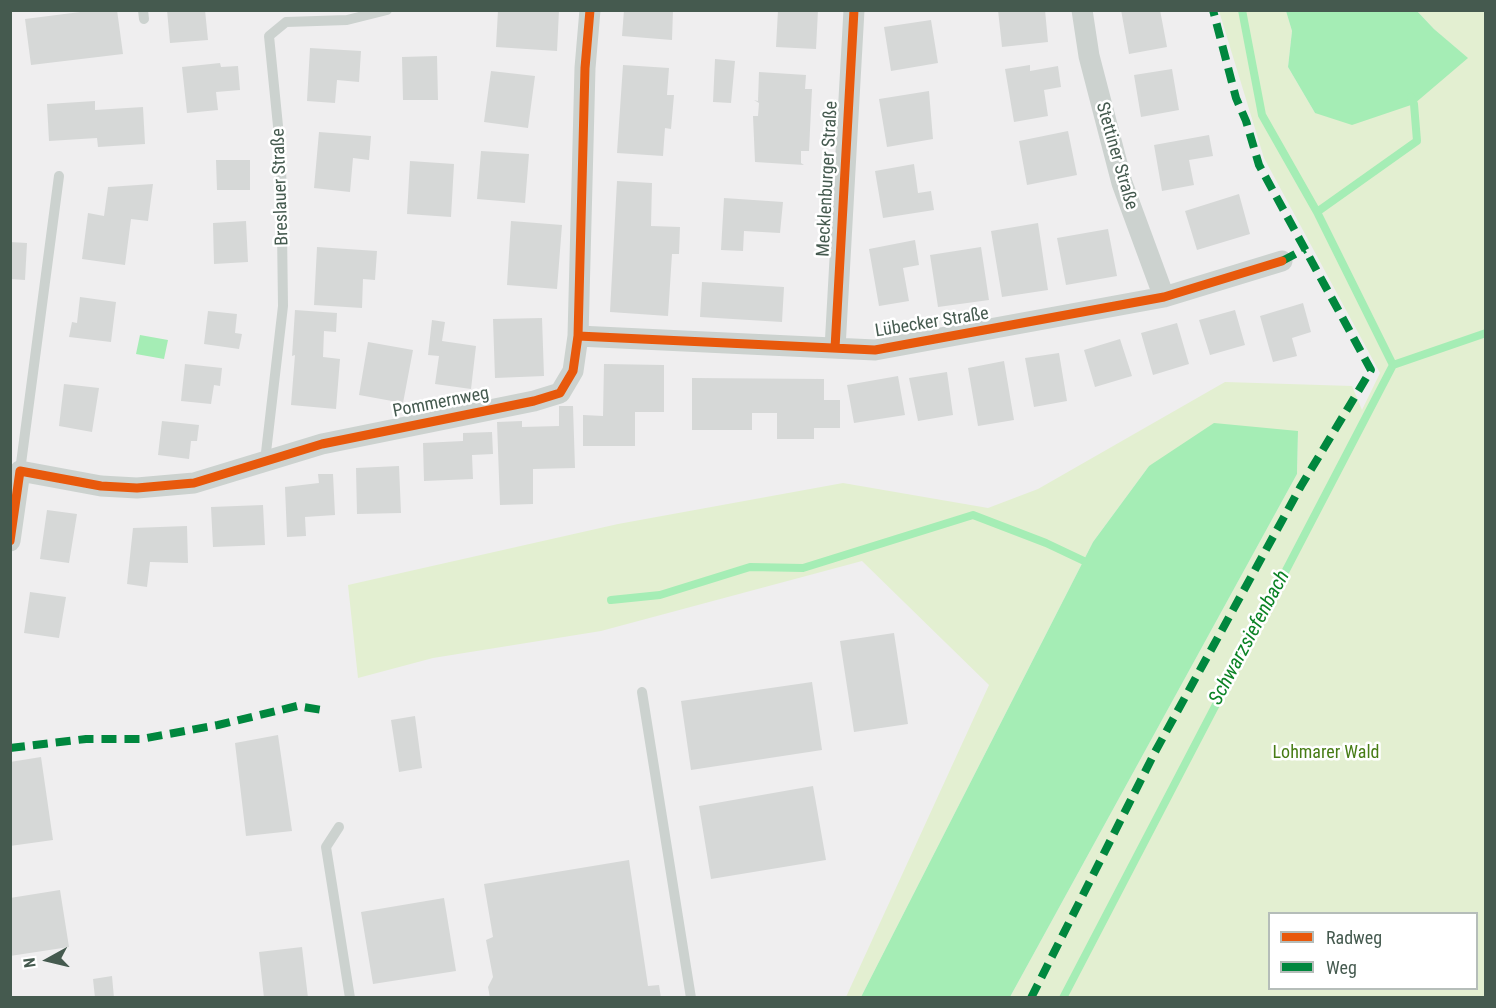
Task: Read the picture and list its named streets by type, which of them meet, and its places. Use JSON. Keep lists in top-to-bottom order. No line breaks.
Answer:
{"streets":{"street":["Stettiner Straße","Mecklenburger Straße","Lübecker Straße","Pommernweg"],"lane":["Breslauer Straße"]},"crossings":[["Stettiner Straße","Lübecker Straße"],["Mecklenburger Straße","Lübecker Straße"],["Breslauer Straße","Pommernweg"],["Lübecker Straße","Pommernweg"]],"water":["Schwarzsiefenbach"],"parks":["Lohmarer Wald"],"legend":["Radweg","Weg"],"north":"left"}
